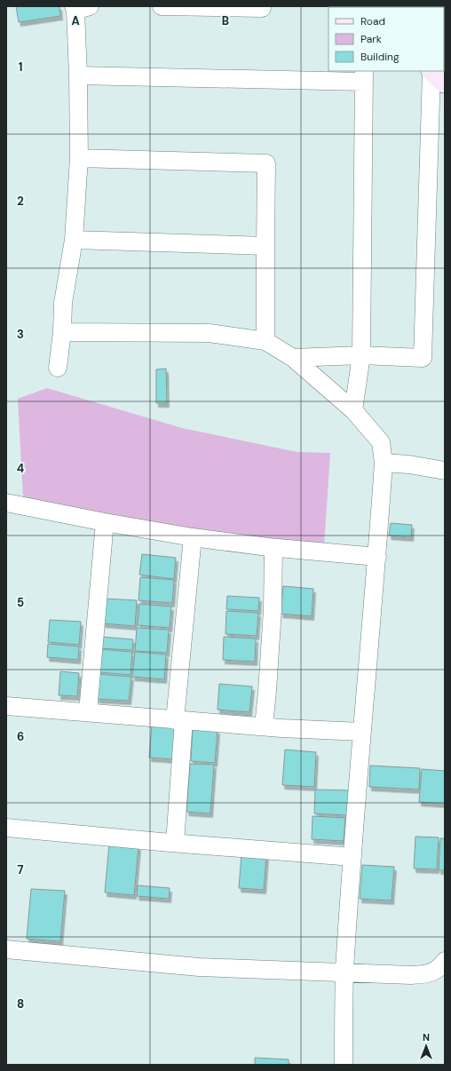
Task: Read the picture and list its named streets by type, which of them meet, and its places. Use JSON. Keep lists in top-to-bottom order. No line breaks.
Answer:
{"legend":["Road","Park","Building"],"north":"top","grid":{"columns":["A","B"],"rows":["1","2","3","4","5","6","7","8"]}}
